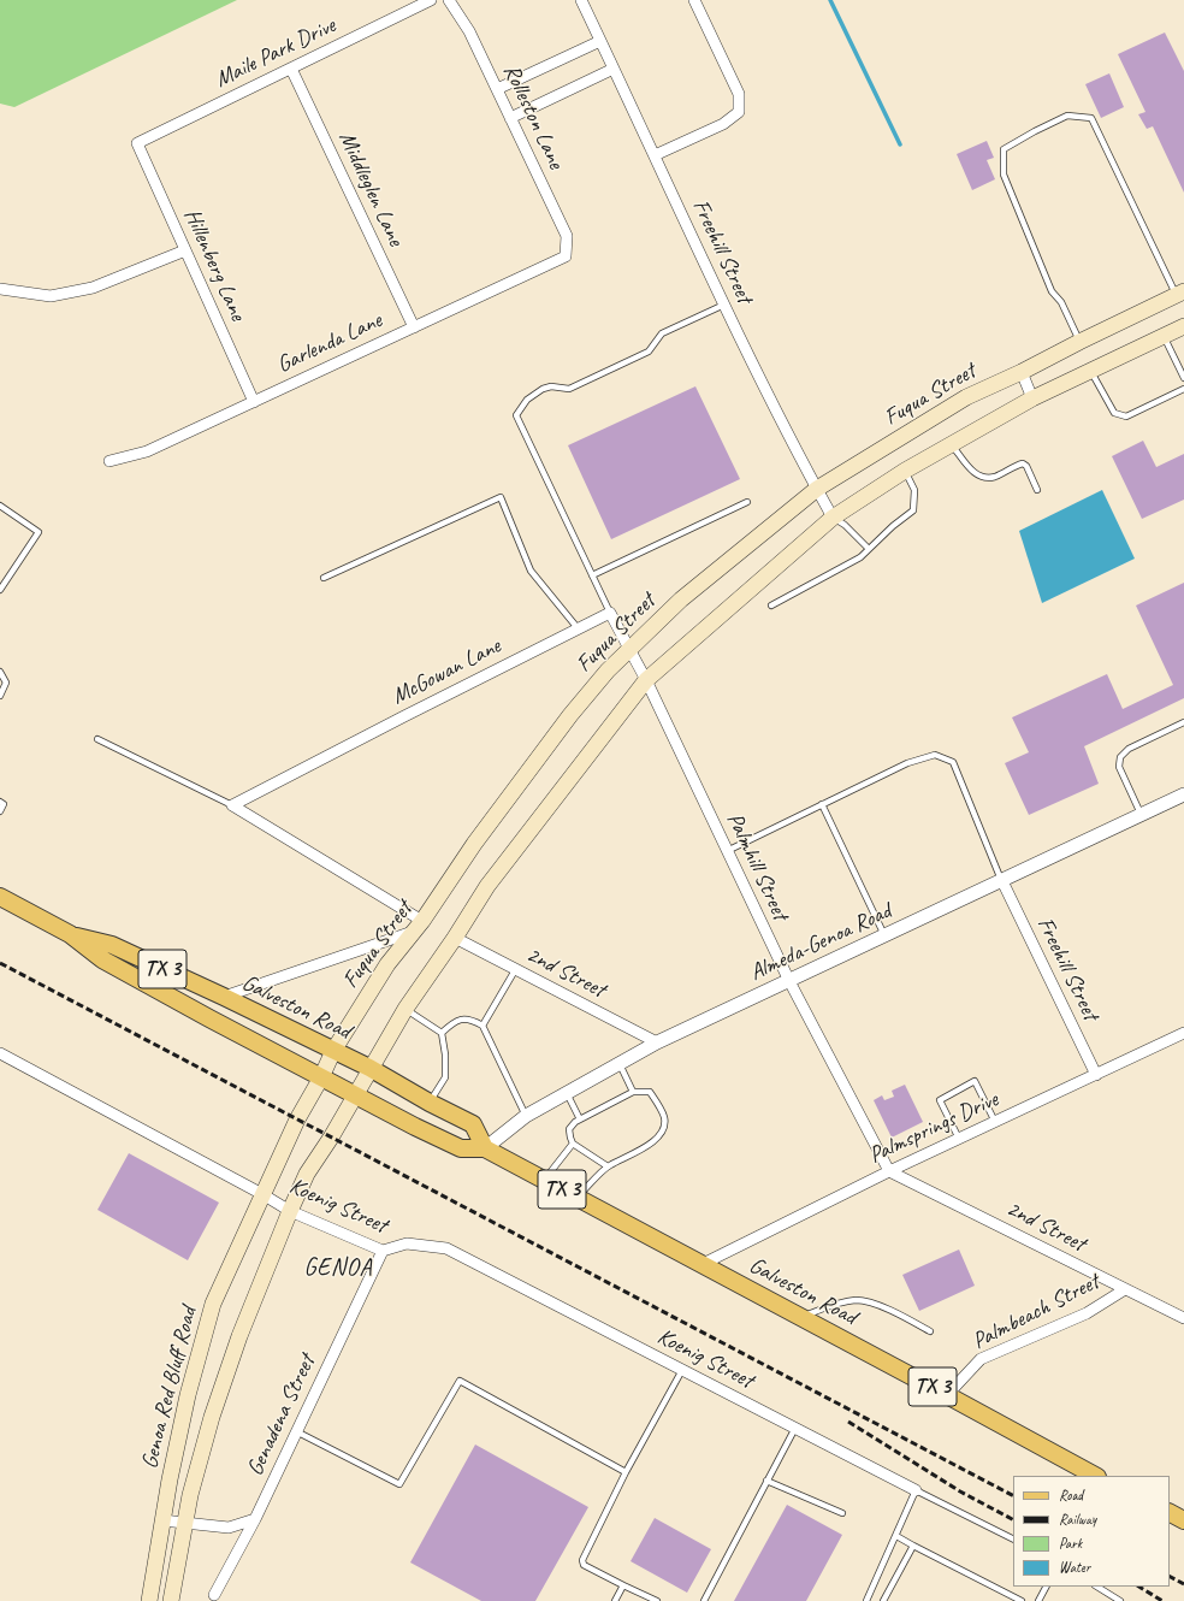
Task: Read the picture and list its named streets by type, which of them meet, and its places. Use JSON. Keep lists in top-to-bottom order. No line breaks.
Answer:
{"streets":{"main road":["Fuqua Street","TX 3","Galveston Road","Genoa Red Bluff Road"],"street":["Maile Park Drive","Rolleston Lane","Middleglen Lane","Freehill Street","Hillenberg Lane","Garlenda Lane","McGowan Lane","Palmhill Street","Almeda-Genoa Road","2nd Street","Palmsprings Drive","Koenig Street","Palmbeach Street","Genadena Street"]},"crossings":[["Maile Park Drive","Middleglen Lane"],["Maile Park Drive","Hillenberg Lane"],["Rolleston Lane","Garlenda Lane"],["Middleglen Lane","Garlenda Lane"],["Freehill Street","Fuqua Street"],["Freehill Street","Almeda-Genoa Road"],["Freehill Street","Palmsprings Drive"],["Hillenberg Lane","Garlenda Lane"],["Fuqua Street","Galveston Road"],["Fuqua Street","Koenig Street"],["Fuqua Street","Genoa Red Bluff Road"],["Palmhill Street","Almeda-Genoa Road"],["Palmhill Street","2nd Street"],["Palmhill Street","Palmsprings Drive"],["Almeda-Genoa Road","2nd Street"],["Almeda-Genoa Road","Galveston Road"],["2nd Street","Palmsprings Drive"],["2nd Street","Palmbeach Street"],["Galveston Road","Palmsprings Drive"],["Galveston Road","Palmbeach Street"],["Koenig Street","Genoa Red Bluff Road"],["Koenig Street","Genadena Street"]],"districts":["GENOA"],"legend":["Road","Railway","Park","Water"]}
